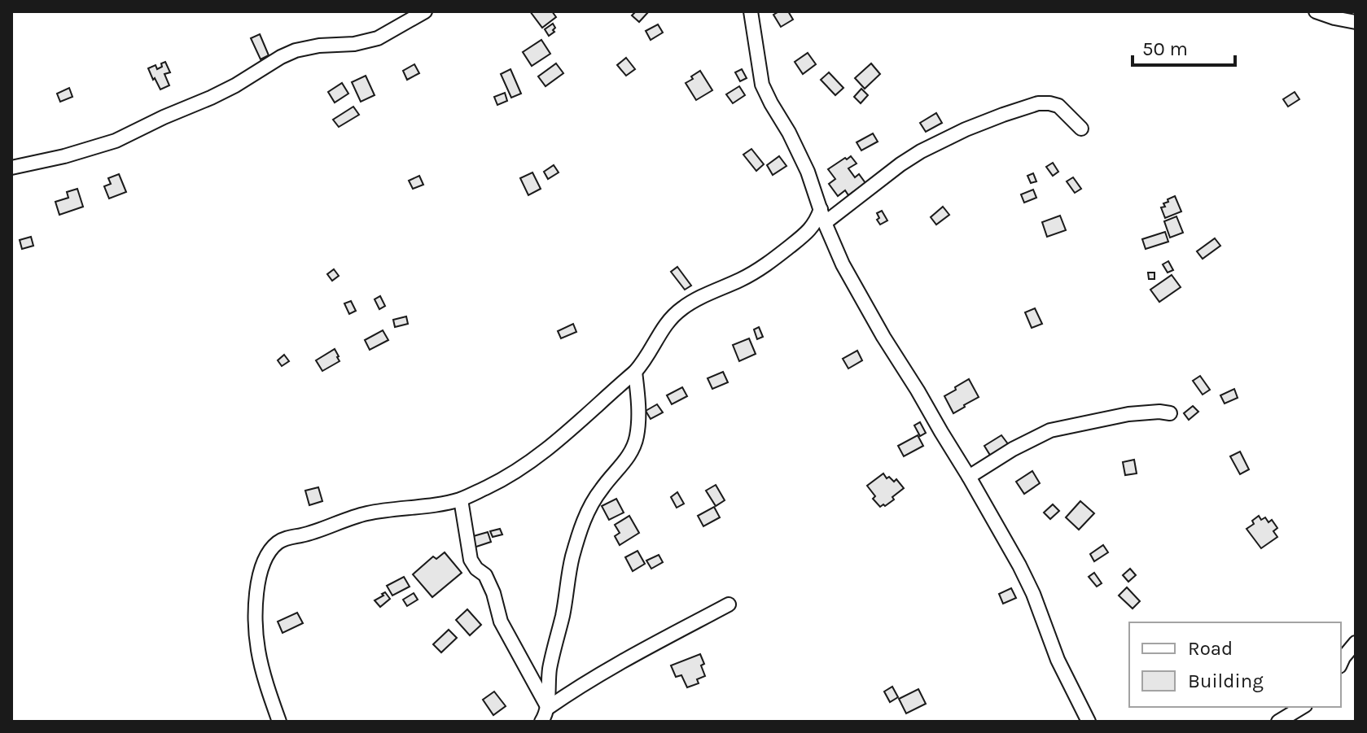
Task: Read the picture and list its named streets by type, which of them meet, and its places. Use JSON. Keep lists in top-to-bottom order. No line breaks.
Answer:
{"legend":["Road","Building"],"scale_bar":"50 m"}
